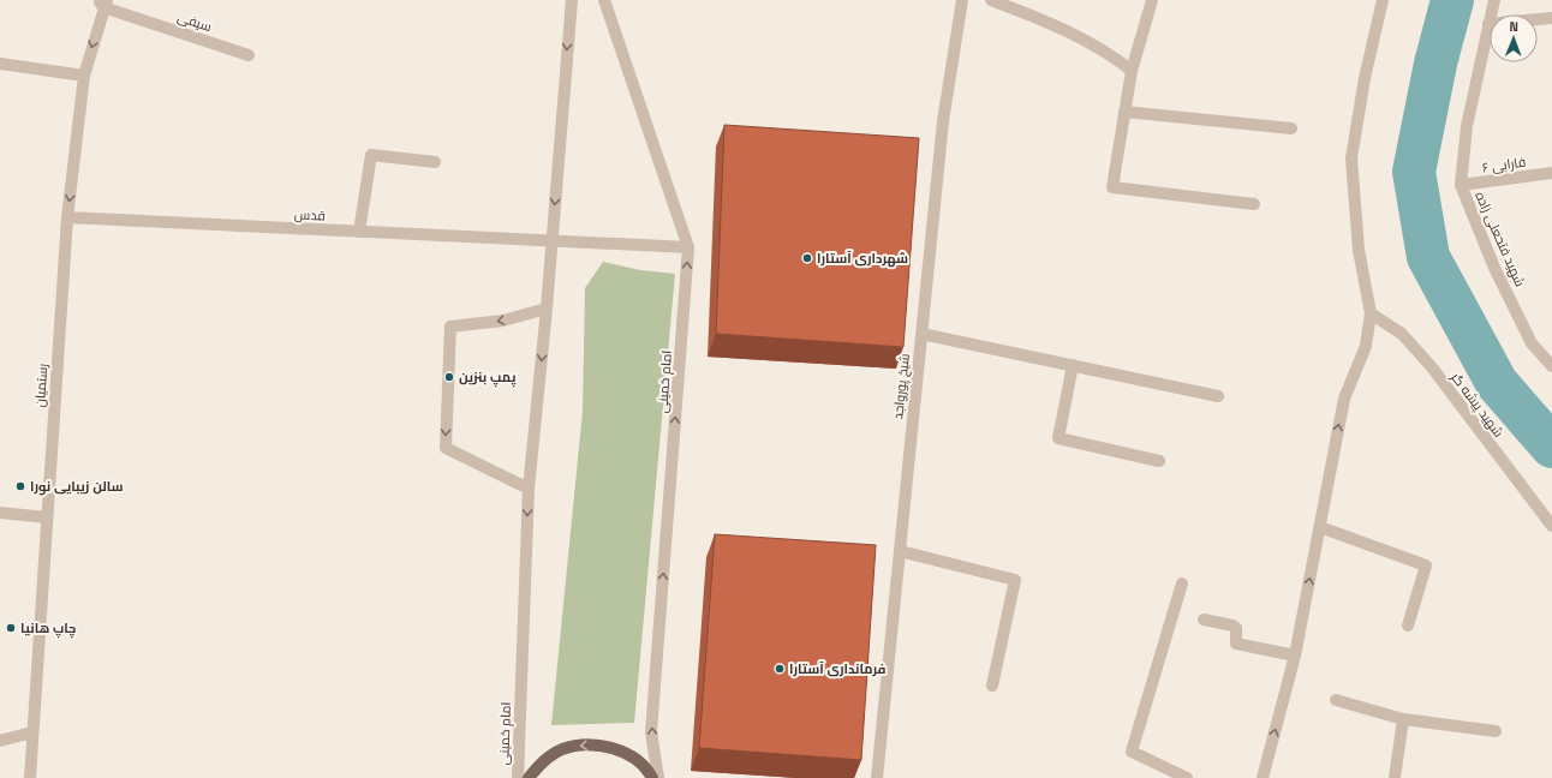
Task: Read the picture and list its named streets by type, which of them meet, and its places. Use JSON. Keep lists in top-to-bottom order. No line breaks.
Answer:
{"streets":{"street":["سیفی","فارابی ۶","قدس","شهید فتحعلی زاده","امام خمینی","رستمیان","شیخ پورواجد","شهید پیشه گر"]},"crossings":[["سیفی","رستمیان"],["فارابی ۶","شهید فتحعلی زاده"],["قدس","امام خمینی"],["قدس","رستمیان"]],"places":["شهرداری آستارا","پمپ بنزین","سالن زیبایی نورا","چاپ هانیا","فرمانداری آستارا"],"north":"top"}
